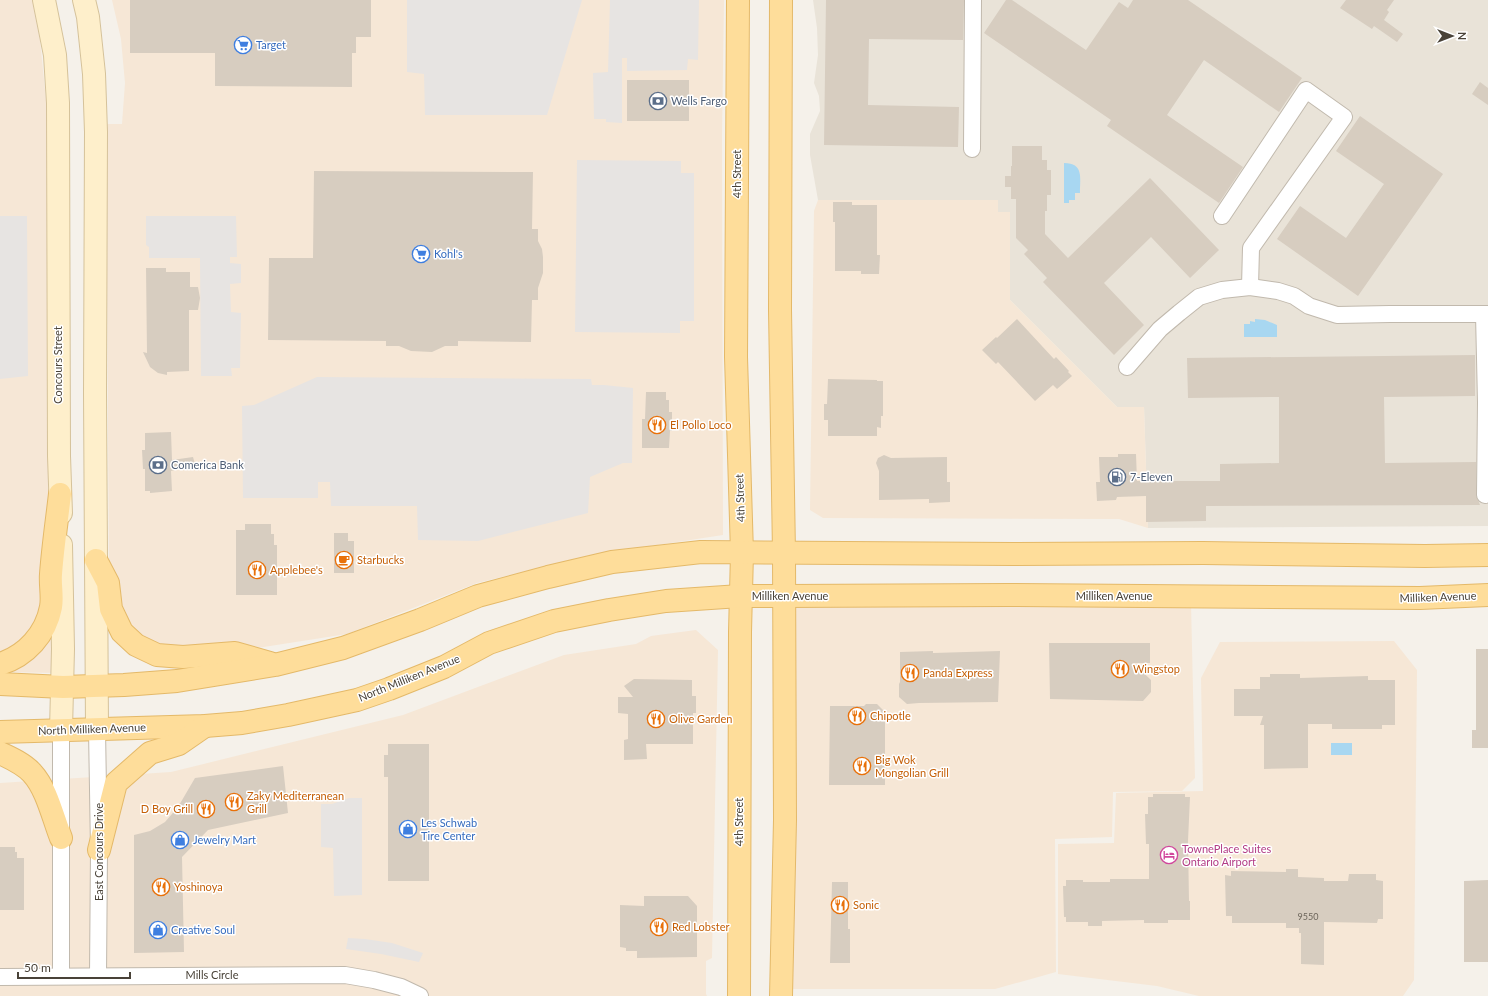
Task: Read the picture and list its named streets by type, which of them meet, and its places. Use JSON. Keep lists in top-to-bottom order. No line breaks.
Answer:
{"streets":{"main road":["4th Street","Milliken Avenue","North Milliken Avenue"],"street":["Concours Street","East Concours Drive","Mills Circle"]},"crossings":[["4th Street","Milliken Avenue"],["4th Street","North Milliken Avenue"],["Concours Street","North Milliken Avenue"],["Milliken Avenue","North Milliken Avenue"],["North Milliken Avenue","East Concours Drive"],["East Concours Drive","Mills Circle"]],"places":{"supermarket":["Target","Kohl's"],"bank":["Wells Fargo","Comerica Bank"],"restaurant":["El Pollo Loco","Applebee's","Wingstop","Panda Express","Chipotle","Olive Garden","Big Wok Mongolian Grill","Zaky Mediterranean Grill","D Boy Grill","Yoshinoya","Sonic","Red Lobster"],"fuel station":["7-Eleven"],"cafe":["Starbucks"],"shop":["Les Schwab Tire Center","Jewelry Mart","Creative Soul"],"hotel":["TownePlace Suites Ontario Airport"]},"house_numbers":["9550"],"scale_bar":"50 m","north":"right"}
